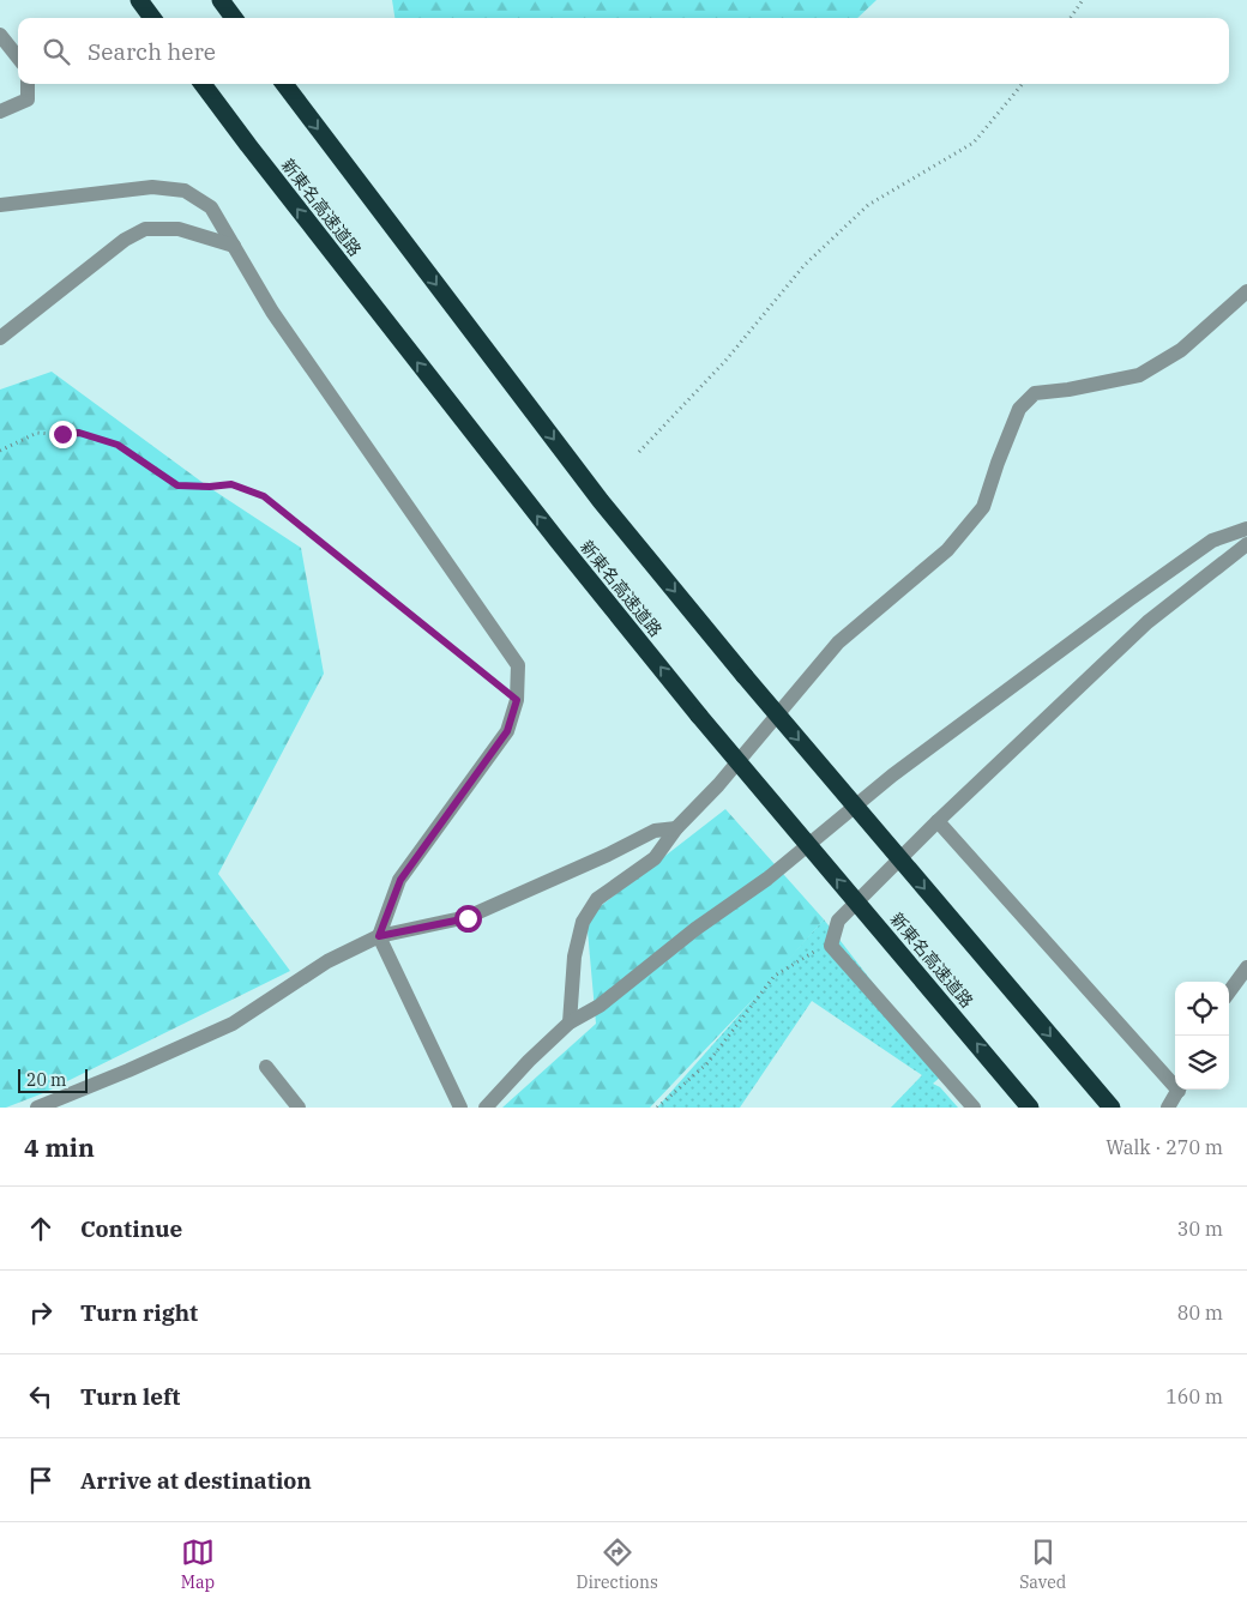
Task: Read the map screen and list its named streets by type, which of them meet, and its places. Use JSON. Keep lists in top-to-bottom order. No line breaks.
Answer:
{"streets":{"highway":["新東名高速道路"]},"scale_bar":"20 m","page":{"search":"Search here","scale":"20 m","heading":["4 min","Walk · 270 m"],"list":[["Continue","30 m"],["Turn right","80 m"],["Turn left","160 m"],"Arrive at destination"],"nav":["Map","Directions","Saved"]}}
